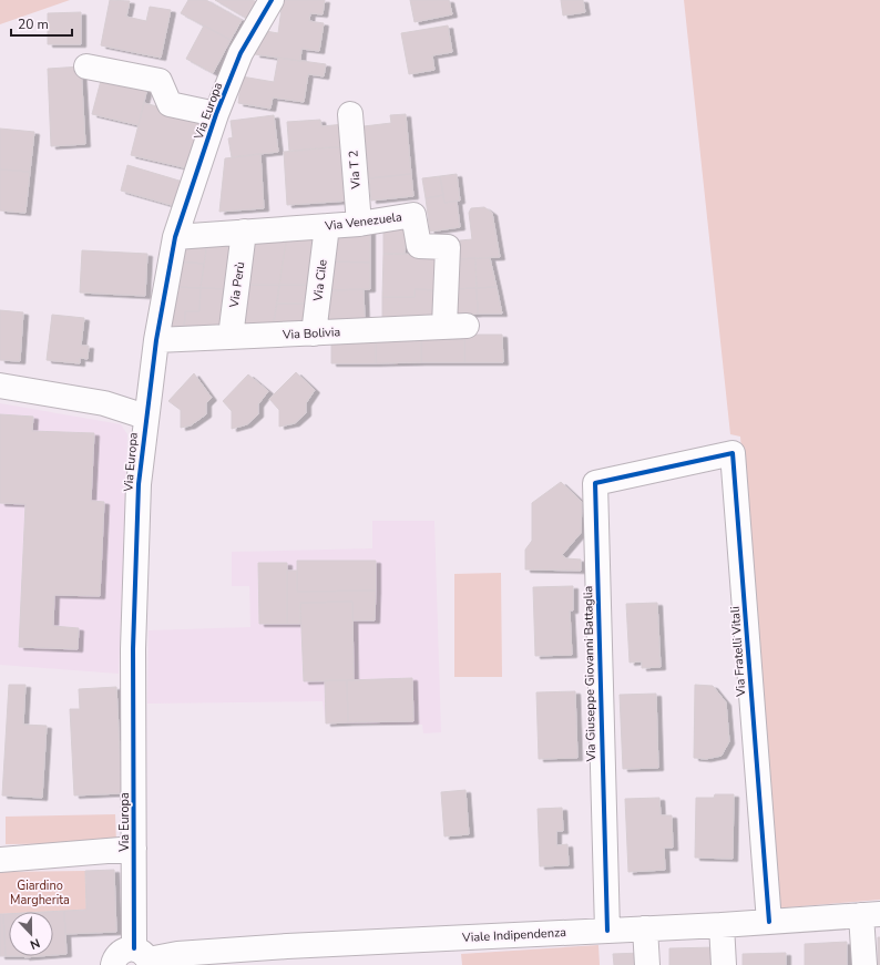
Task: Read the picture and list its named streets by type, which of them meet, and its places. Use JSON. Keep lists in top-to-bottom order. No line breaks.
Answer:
{"streets":{"street":["Via Europa","Via T 2","Via Venezuela","Via Cile","Via Perù","Via Bolivia","Via Fratelli Vitali","Via Giuseppe Giovanni Battaglia","Viale Indipendenza"]},"crossings":[["Via Europa","Via Venezuela"],["Via Europa","Via Bolivia"],["Via Europa","Viale Indipendenza"],["Via T 2","Via Venezuela"],["Via Venezuela","Via Cile"],["Via Venezuela","Via Perù"],["Via Venezuela","Via Bolivia"],["Via Cile","Via Bolivia"],["Via Perù","Via Bolivia"],["Via Fratelli Vitali","Via Giuseppe Giovanni Battaglia"],["Via Fratelli Vitali","Viale Indipendenza"],["Via Giuseppe Giovanni Battaglia","Viale Indipendenza"]],"parks":["Giardino Margherita"],"scale_bar":"20 m","north":"bottom"}
